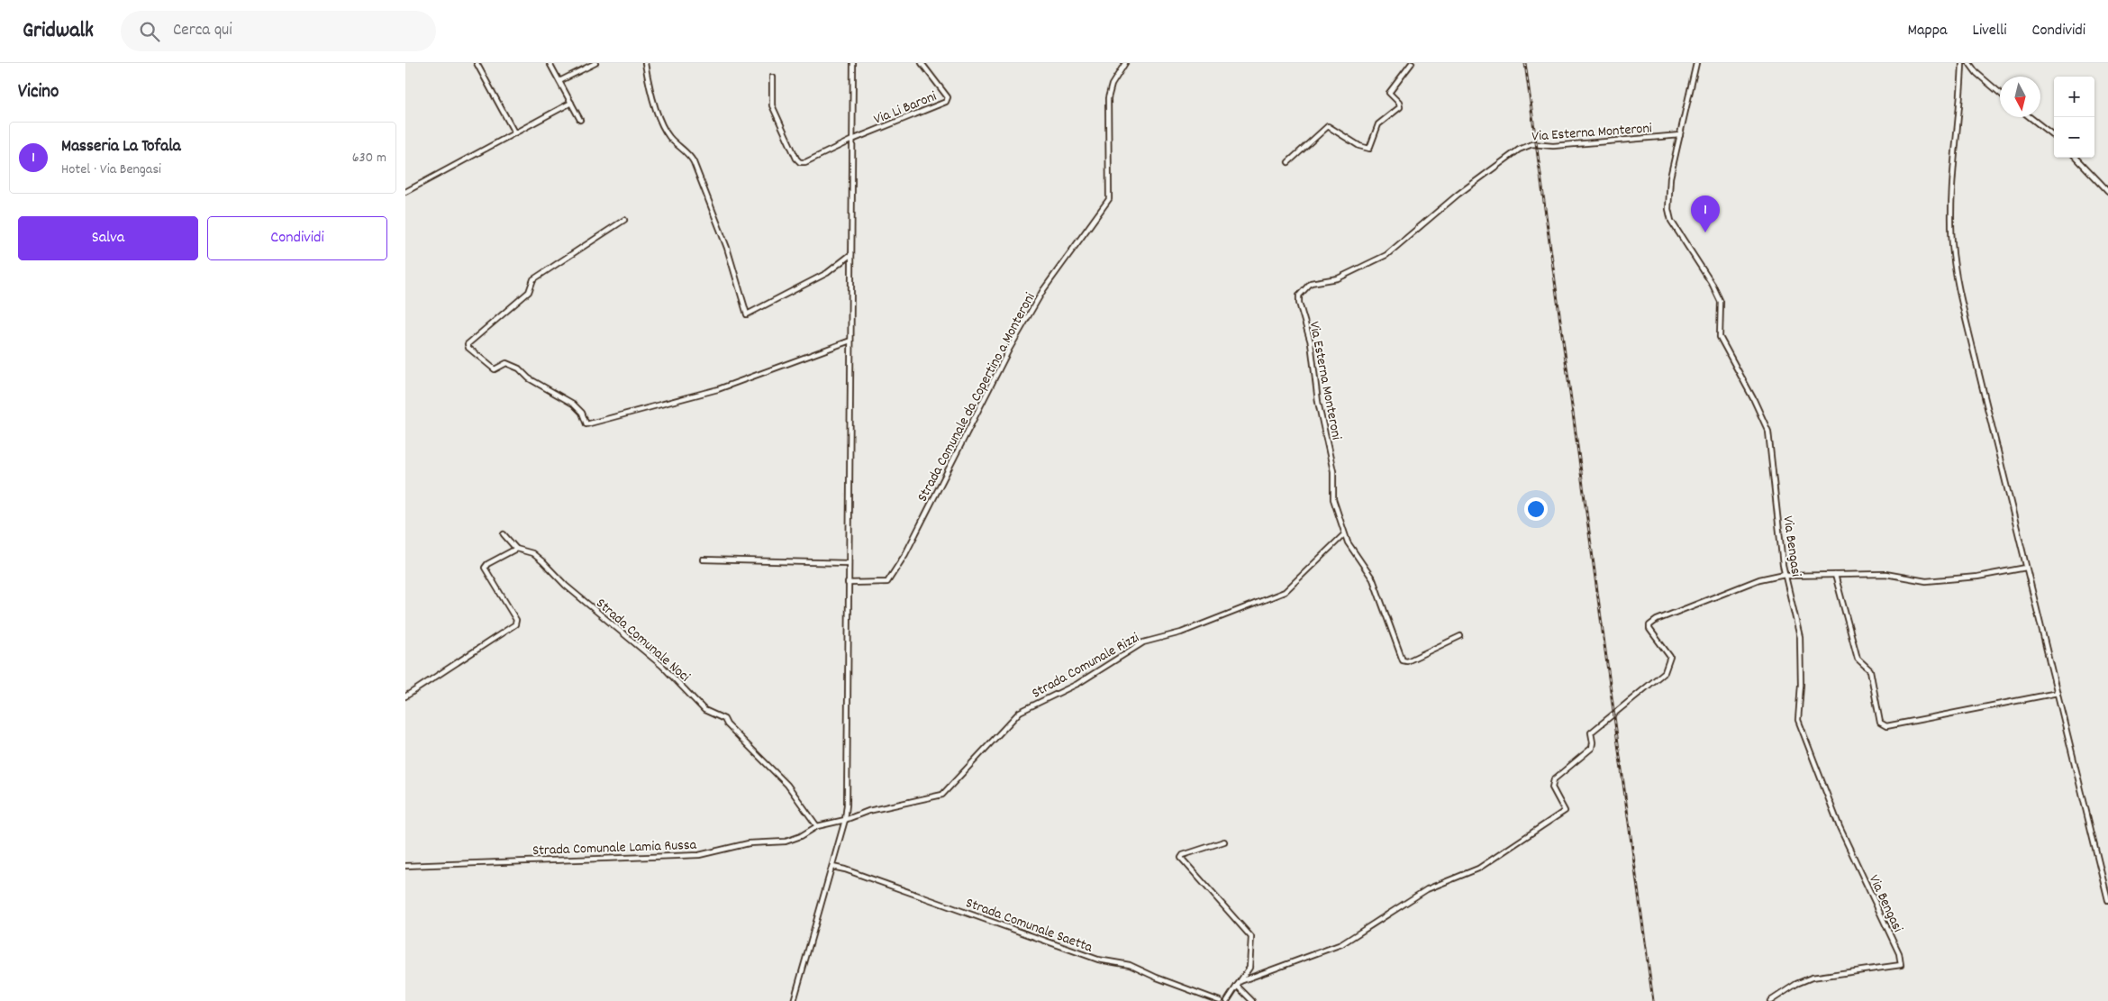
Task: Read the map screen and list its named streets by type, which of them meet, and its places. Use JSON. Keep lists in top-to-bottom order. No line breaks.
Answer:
{"streets":{"street":["Via Li Baroni","Via Esterna Monteroni","Strada Comunale da Copertino a Monteroni","Via Bengasi","Strada Comunale Noci","Strada Comunale Rizzi","Strada Comunale Lamia Russa","Strada Comunale Saetta"]},"crossings":[["Via Esterna Monteroni","Via Bengasi"],["Via Esterna Monteroni","Strada Comunale Rizzi"],["Strada Comunale Noci","Strada Comunale Lamia Russa"],["Strada Comunale Rizzi","Strada Comunale Lamia Russa"]],"north":"bottom","page":{"header":"Gridwalk","search":"Cerca qui","nav":["Mappa","Livelli","Condividi"],"heading":"Vicino","map_buttons":["+","−"],"list":[{"mark":"1","name":"Masseria La Tofala","note":"Hotel · Via Bengasi","value":"630 m"}],"pins":"1","buttons":["Salva","Condividi"]}}
